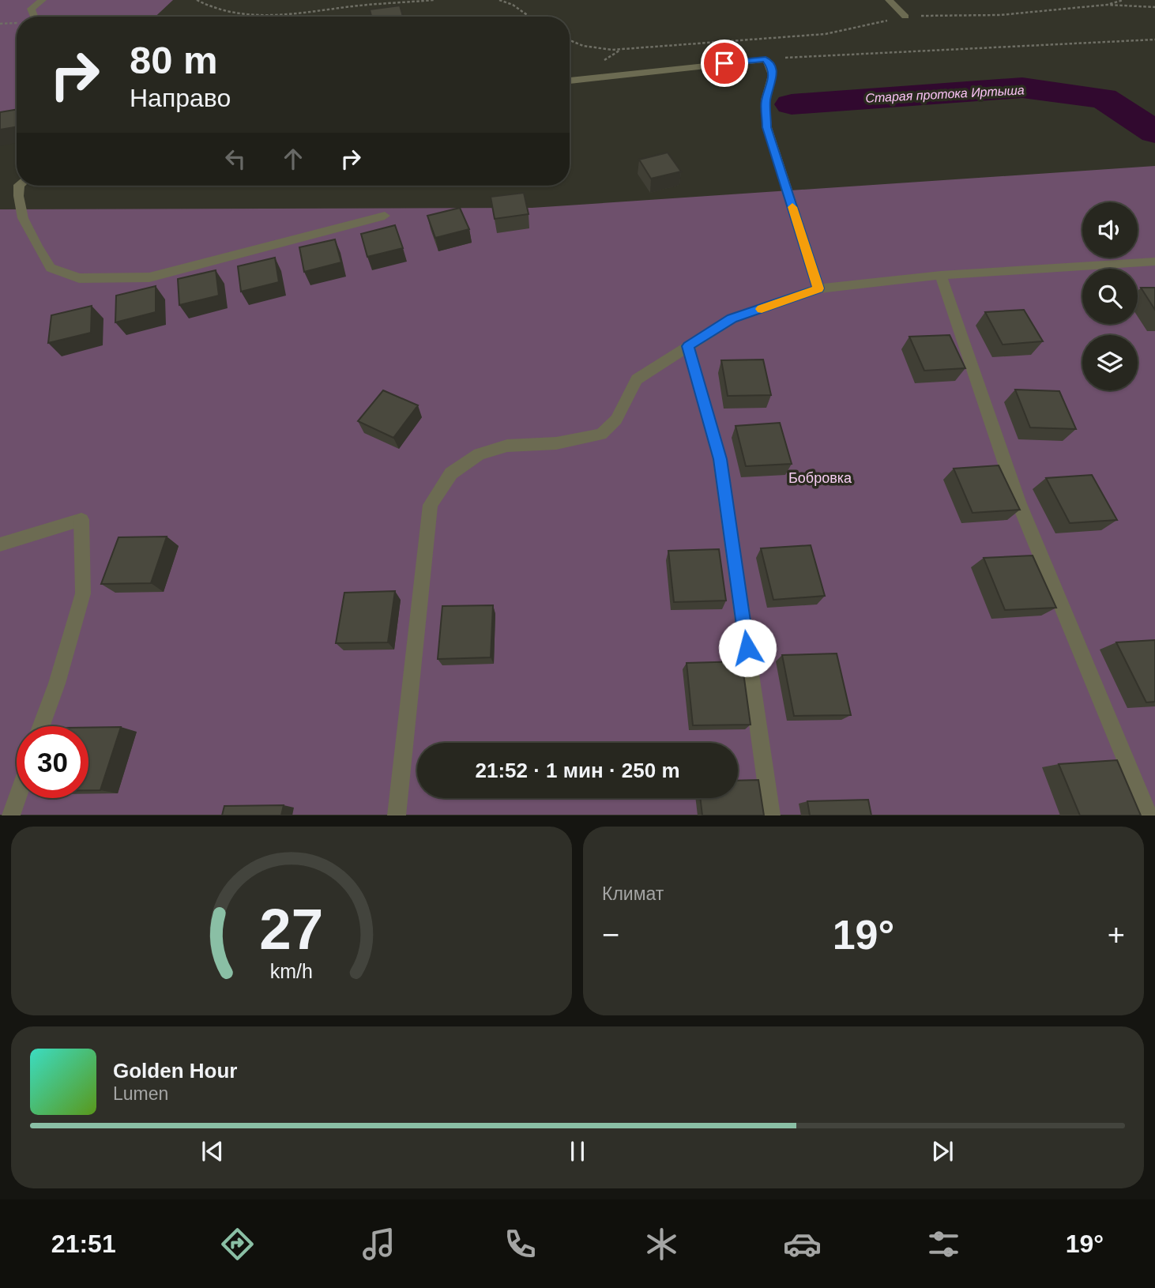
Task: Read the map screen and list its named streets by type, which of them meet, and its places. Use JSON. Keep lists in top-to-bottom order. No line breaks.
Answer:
{"water":["Старая протока Иртыша"],"parks":["Бобровка"],"page":{"turn":["80 m","Направо"],"limit":"30","trip":"21:52 · 1 мин · 250 m","tile":"Климат","heat":["−","19°","+"],"song":["Golden Hour","Lumen"],"tabs":["21:51","19°"],"gauge":["27","km/h"]}}
